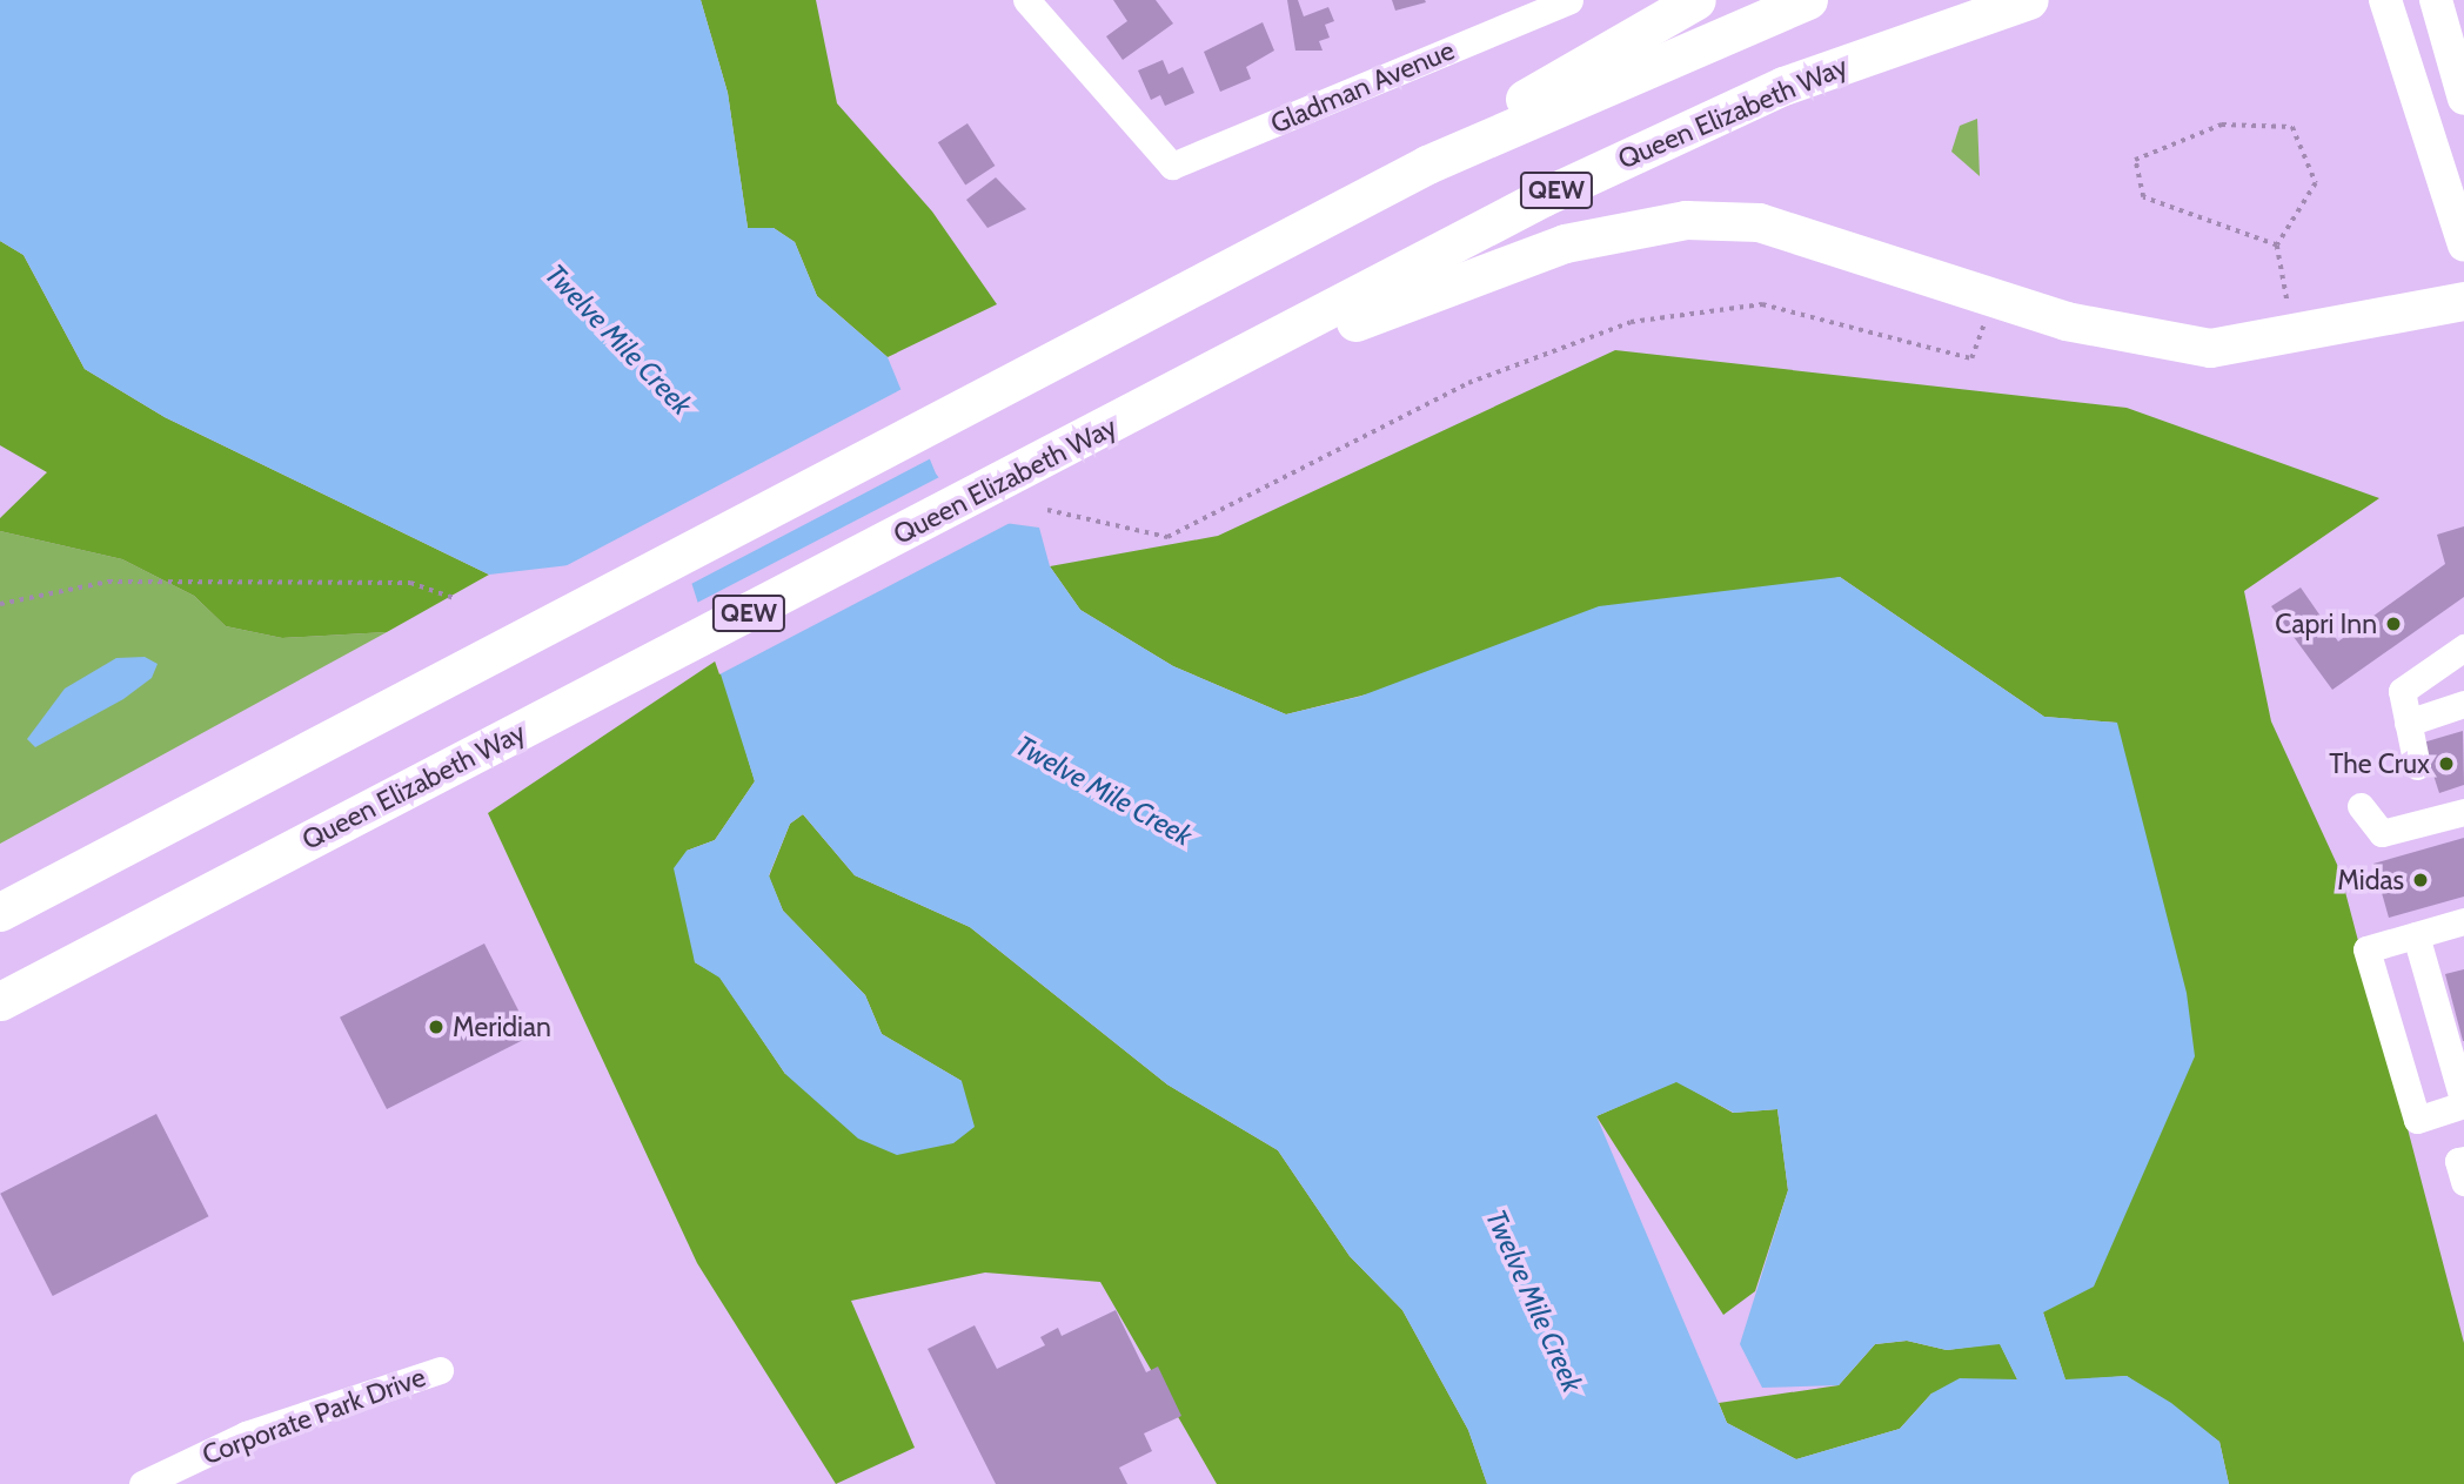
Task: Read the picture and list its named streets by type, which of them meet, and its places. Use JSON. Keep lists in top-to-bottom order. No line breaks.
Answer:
{"streets":{"highway":["Queen Elizabeth Way","QEW"],"street":["Gladman Avenue","Corporate Park Drive"]},"water":["Twelve Mile Creek"],"places":["Capri Inn","The Crux","Midas","Meridian"]}
